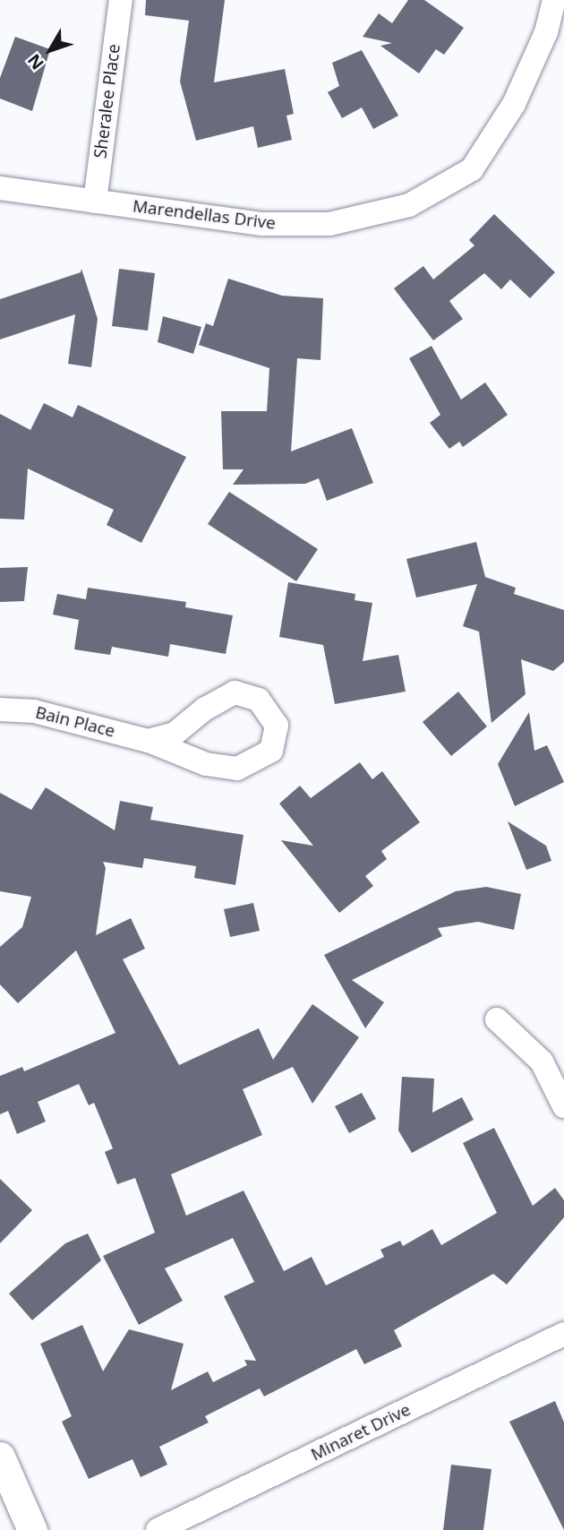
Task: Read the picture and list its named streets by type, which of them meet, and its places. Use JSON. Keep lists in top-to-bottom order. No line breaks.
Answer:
{"streets":{"street":["Sheralee Place","Marendellas Drive","Bain Place","Minaret Drive"]},"crossings":[["Sheralee Place","Marendellas Drive"]],"north":"bottom left"}
